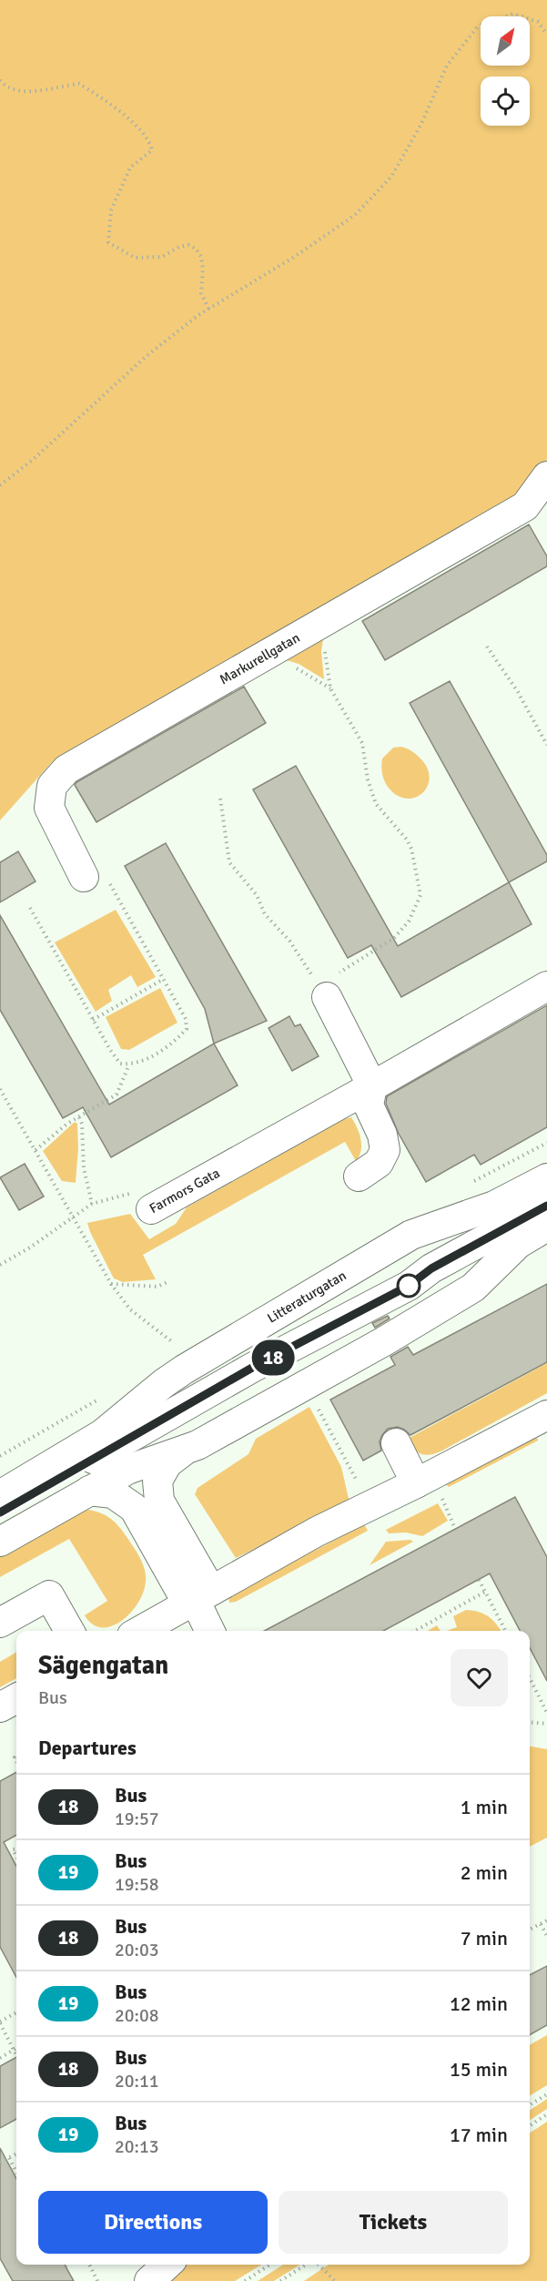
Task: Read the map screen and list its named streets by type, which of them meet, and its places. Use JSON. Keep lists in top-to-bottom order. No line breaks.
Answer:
{"streets":{"street":["Markurellgatan","Farmors Gata","Litteraturgatan"]},"lines":["bus line 18"],"north":"top right","page":{"on_map":"18","heading":[["Sägengatan","Bus"],"Departures"],"list":[{"mark":"18","name":"Bus","note":"19:57","value":"1 min"},{"mark":"19","name":"Bus","note":"19:58","value":"2 min"},{"mark":"18","name":"Bus","note":"20:03","value":"7 min"},{"mark":"19","name":"Bus","note":"20:08","value":"12 min"},{"mark":"18","name":"Bus","note":"20:11","value":"15 min"},{"mark":"19","name":"Bus","note":"20:13","value":"17 min"}],"buttons":["Directions","Tickets"]}}
